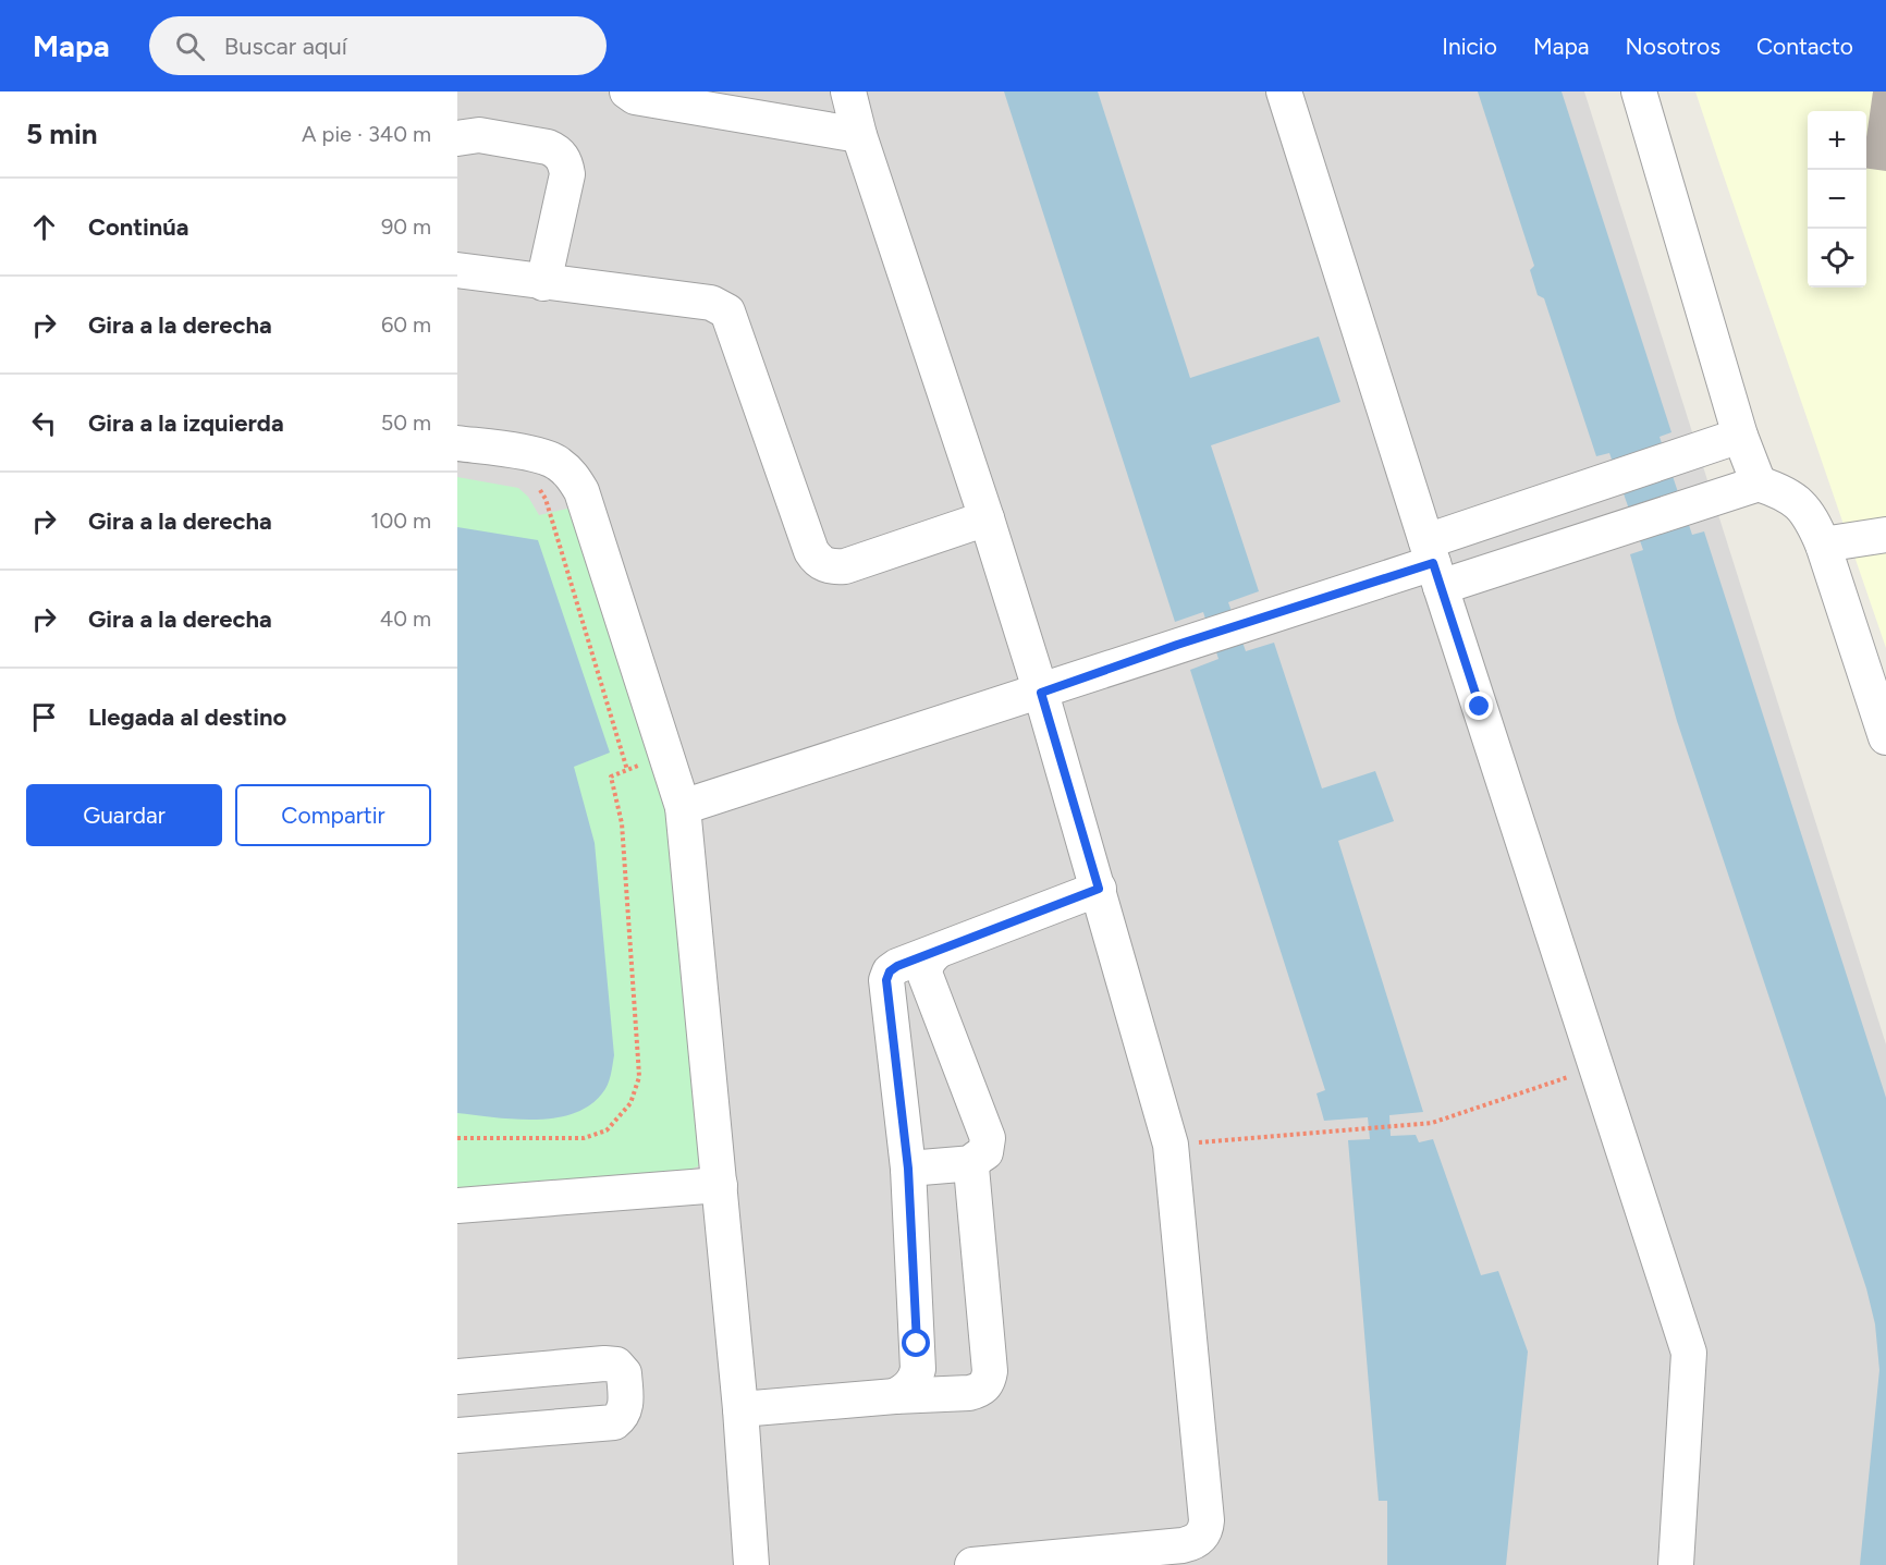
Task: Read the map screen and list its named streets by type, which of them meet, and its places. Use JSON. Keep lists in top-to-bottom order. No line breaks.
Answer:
{"page":{"header":"Mapa","search":"Buscar aquí","nav":["Inicio","Mapa","Nosotros","Contacto"],"heading":["5 min","A pie · 340 m"],"map_buttons":["+","−"],"list":[["Continúa","90 m"],["Gira a la derecha","60 m"],["Gira a la izquierda","50 m"],["Gira a la derecha","100 m"],["Gira a la derecha","40 m"],"Llegada al destino"],"buttons":["Guardar","Compartir"]}}
